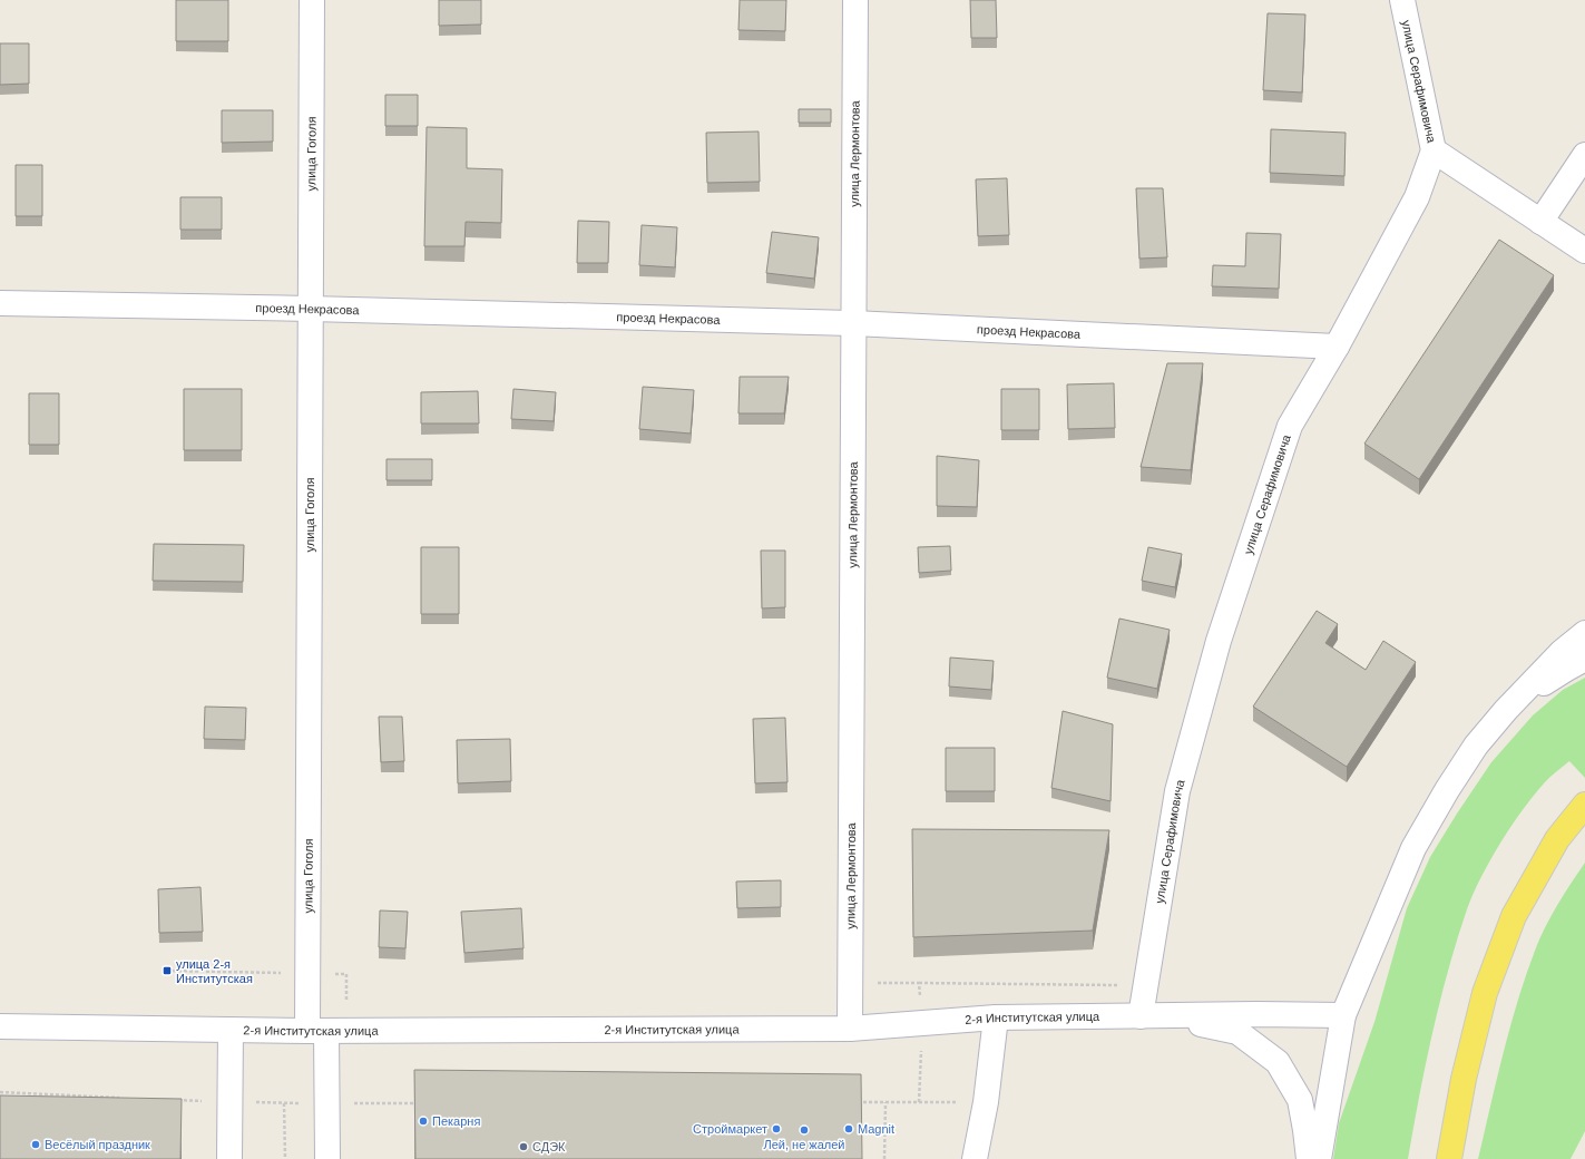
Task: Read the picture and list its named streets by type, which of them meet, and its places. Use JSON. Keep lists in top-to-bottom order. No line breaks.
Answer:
{"streets":{"street":["улица Серафимовича","улица Гоголя","улица Лермонтова","проезд Некрасова","2-я Институтская улица"]},"crossings":[["улица Серафимовича","проезд Некрасова"],["улица Серафимовича","2-я Институтская улица"],["улица Гоголя","проезд Некрасова"],["улица Гоголя","2-я Институтская улица"],["улица Лермонтова","проезд Некрасова"],["улица Лермонтова","2-я Институтская улица"]],"places":{"transit":["улица 2-я Институтская"],"other":["Пекарня","Строймаркет","Magnit","Лей, не жалей","Весёлый праздник","СДЭК"]}}
